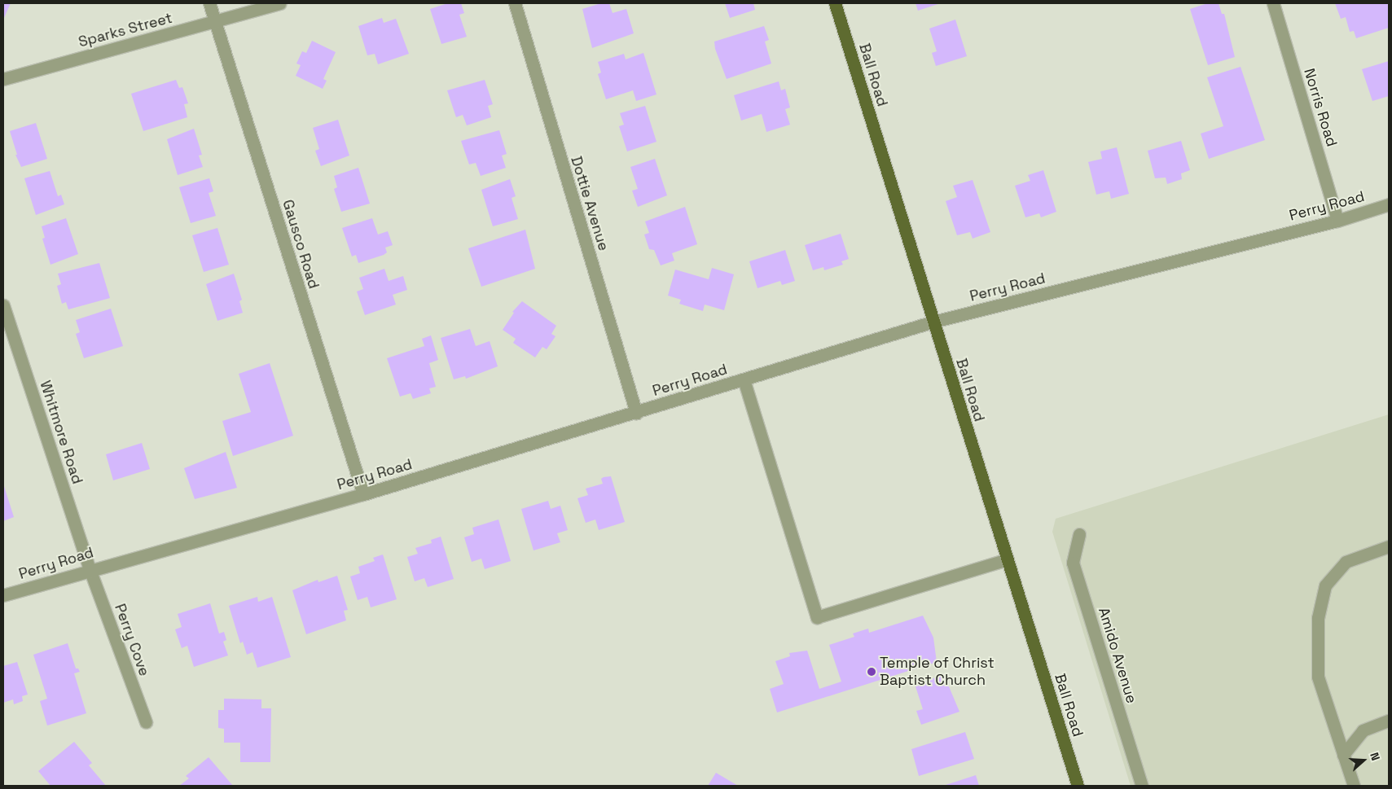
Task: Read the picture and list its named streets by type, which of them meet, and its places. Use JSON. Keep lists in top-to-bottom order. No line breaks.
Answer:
{"streets":{"main road":["Ball Road"],"street":["Sparks Street","Norris Road","Dottie Avenue","Perry Road","Gausco Road","Whitmore Road","Perry Cove","Amido Avenue"]},"crossings":[["Sparks Street","Gausco Road"],["Ball Road","Perry Road"],["Norris Road","Perry Road"],["Dottie Avenue","Perry Road"],["Perry Road","Gausco Road"],["Perry Road","Whitmore Road"],["Perry Road","Perry Cove"],["Whitmore Road","Perry Cove"]],"places":["Temple of Christ Baptist Church"],"north":"right"}
